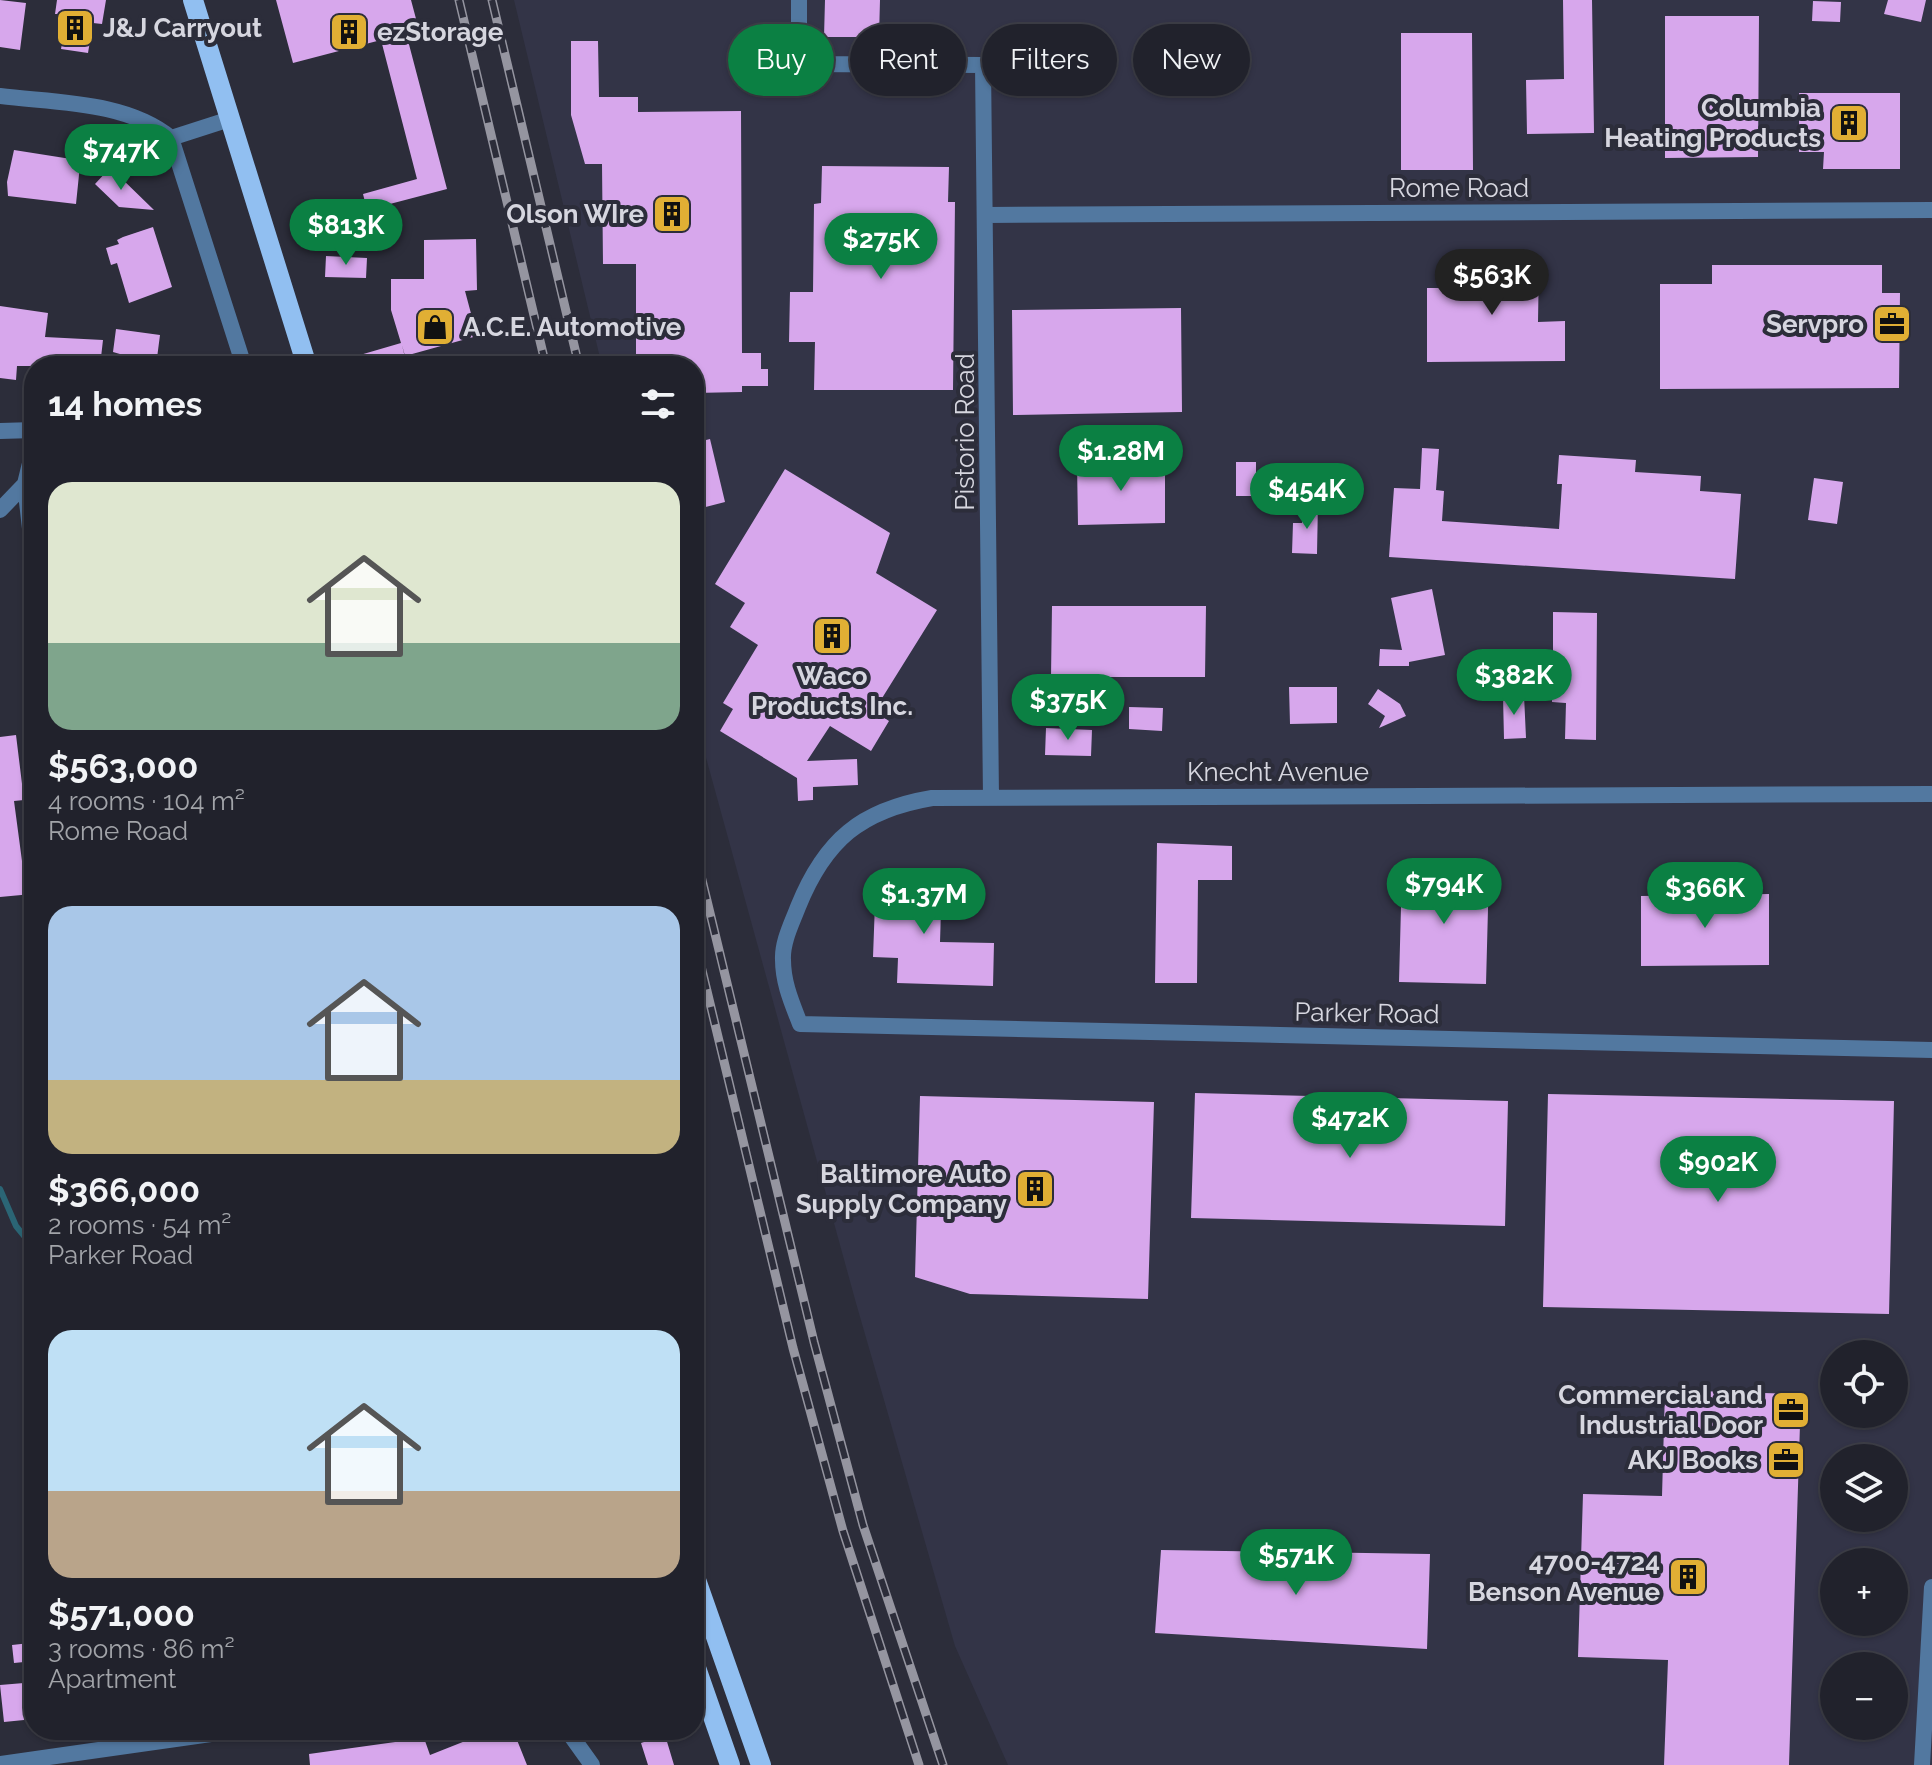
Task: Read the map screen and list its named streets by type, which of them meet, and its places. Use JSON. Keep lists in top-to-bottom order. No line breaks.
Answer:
{"streets":{"street":["Rome Road","Pistorio Road","Knecht Avenue","Parker Road"]},"crossings":[["Rome Road","Pistorio Road"],["Pistorio Road","Knecht Avenue"],["Knecht Avenue","Parker Road"]],"places":{"building":["J&J Carryout","ezStorage","Columbia Heating Products","Olson WIre","Waco Products Inc.","Baltimore Auto Supply Company","4700-4724 Benson Avenue"],"office":["Servpro","Commercial and Industrial Door","AKJ Books"],"shop":["A.C.E. Automotive"]},"page":{"chip":["Buy","Rent","Filters","New"],"price":["$747K","$813K","$275K","$563K","$1.28M","$454K","$382K","$375K","$794K","$366K","$1.37M","$472K","$902K","$571K"],"heading":"14 homes","list":[{"name":"$563,000","note":"4 rooms · 104 m² · Rome Road"},{"name":"$366,000","note":"2 rooms · 54 m² · Parker Road"},{"name":"$571,000","note":"3 rooms · 86 m² · Apartment"}],"map_buttons":["+","−"]}}
